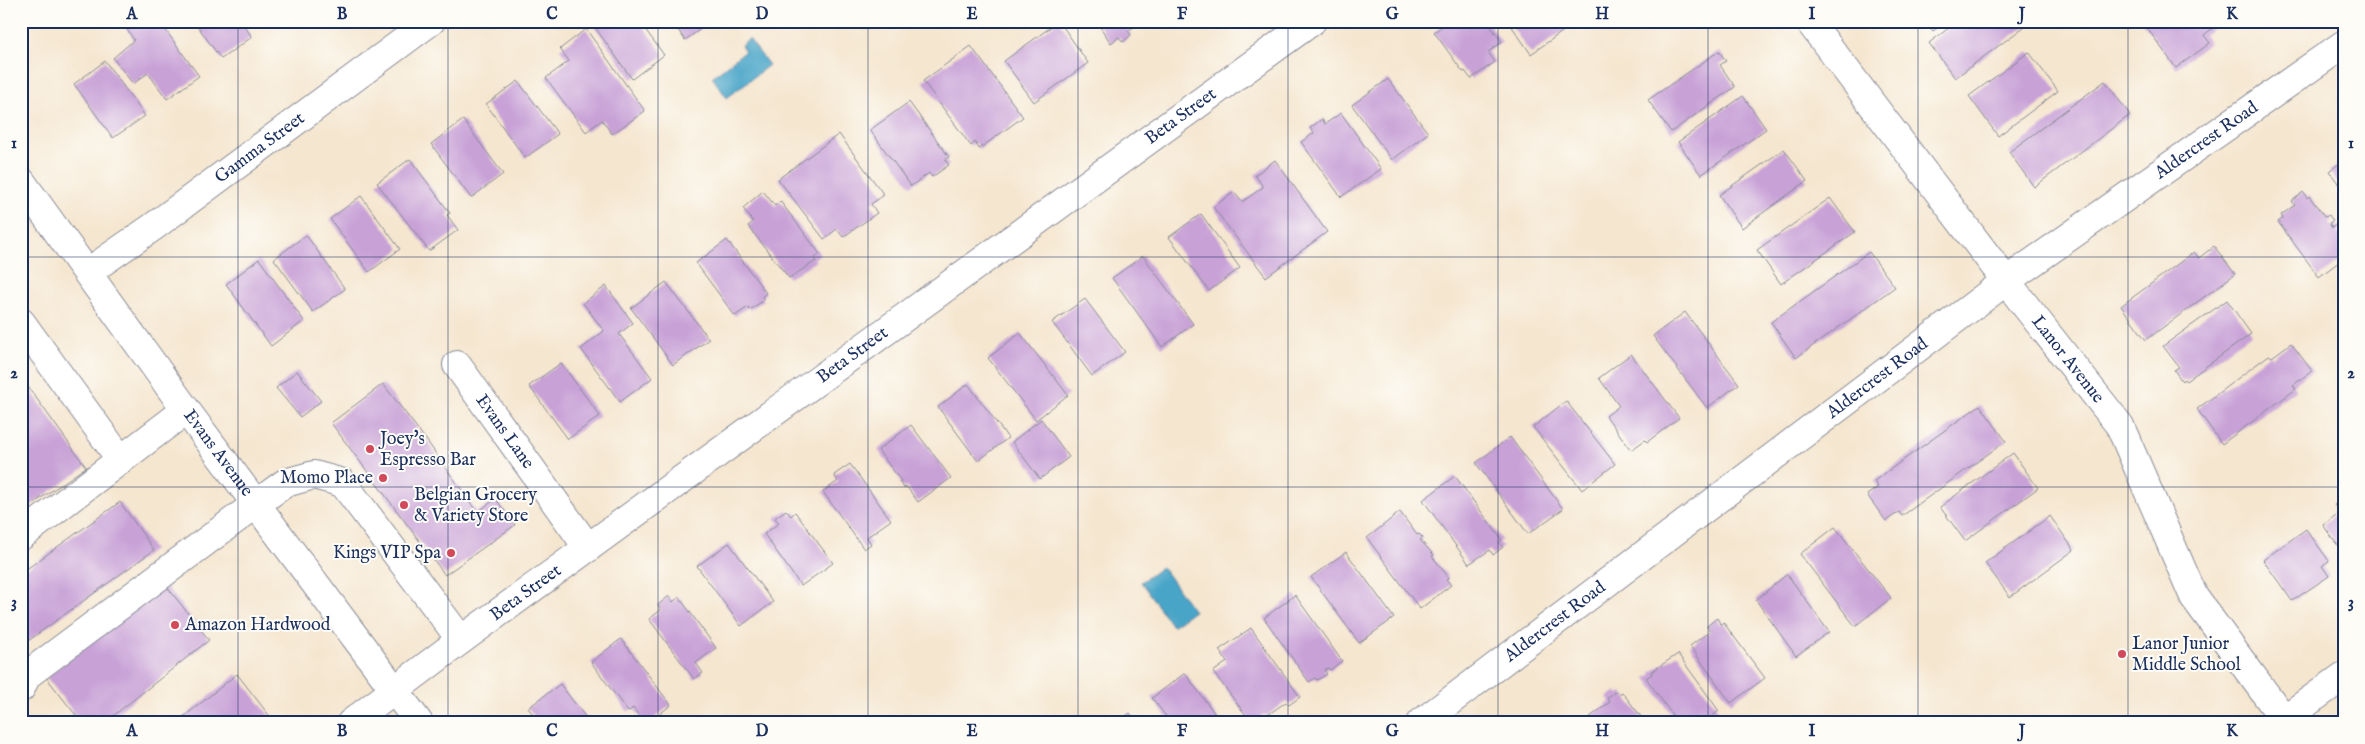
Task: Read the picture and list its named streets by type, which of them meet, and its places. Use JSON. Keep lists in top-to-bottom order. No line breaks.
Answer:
{"streets":{"street":["Beta Street","Aldercrest Road","Gamma Street","Lanor Avenue","Evans Lane","Evans Avenue"]},"crossings":[["Beta Street","Evans Lane"],["Beta Street","Evans Avenue"],["Aldercrest Road","Lanor Avenue"],["Gamma Street","Evans Avenue"]],"places":["Joey's Espresso Bar","Momo Place","Belgian Grocery & Variety Store","Kings VIP Spa","Amazon Hardwood","Lanor Junior Middle School"],"grid":{"columns":["A","B","C","D","E","F","G","H","I","J","K"],"rows":["1","2","3"]}}
